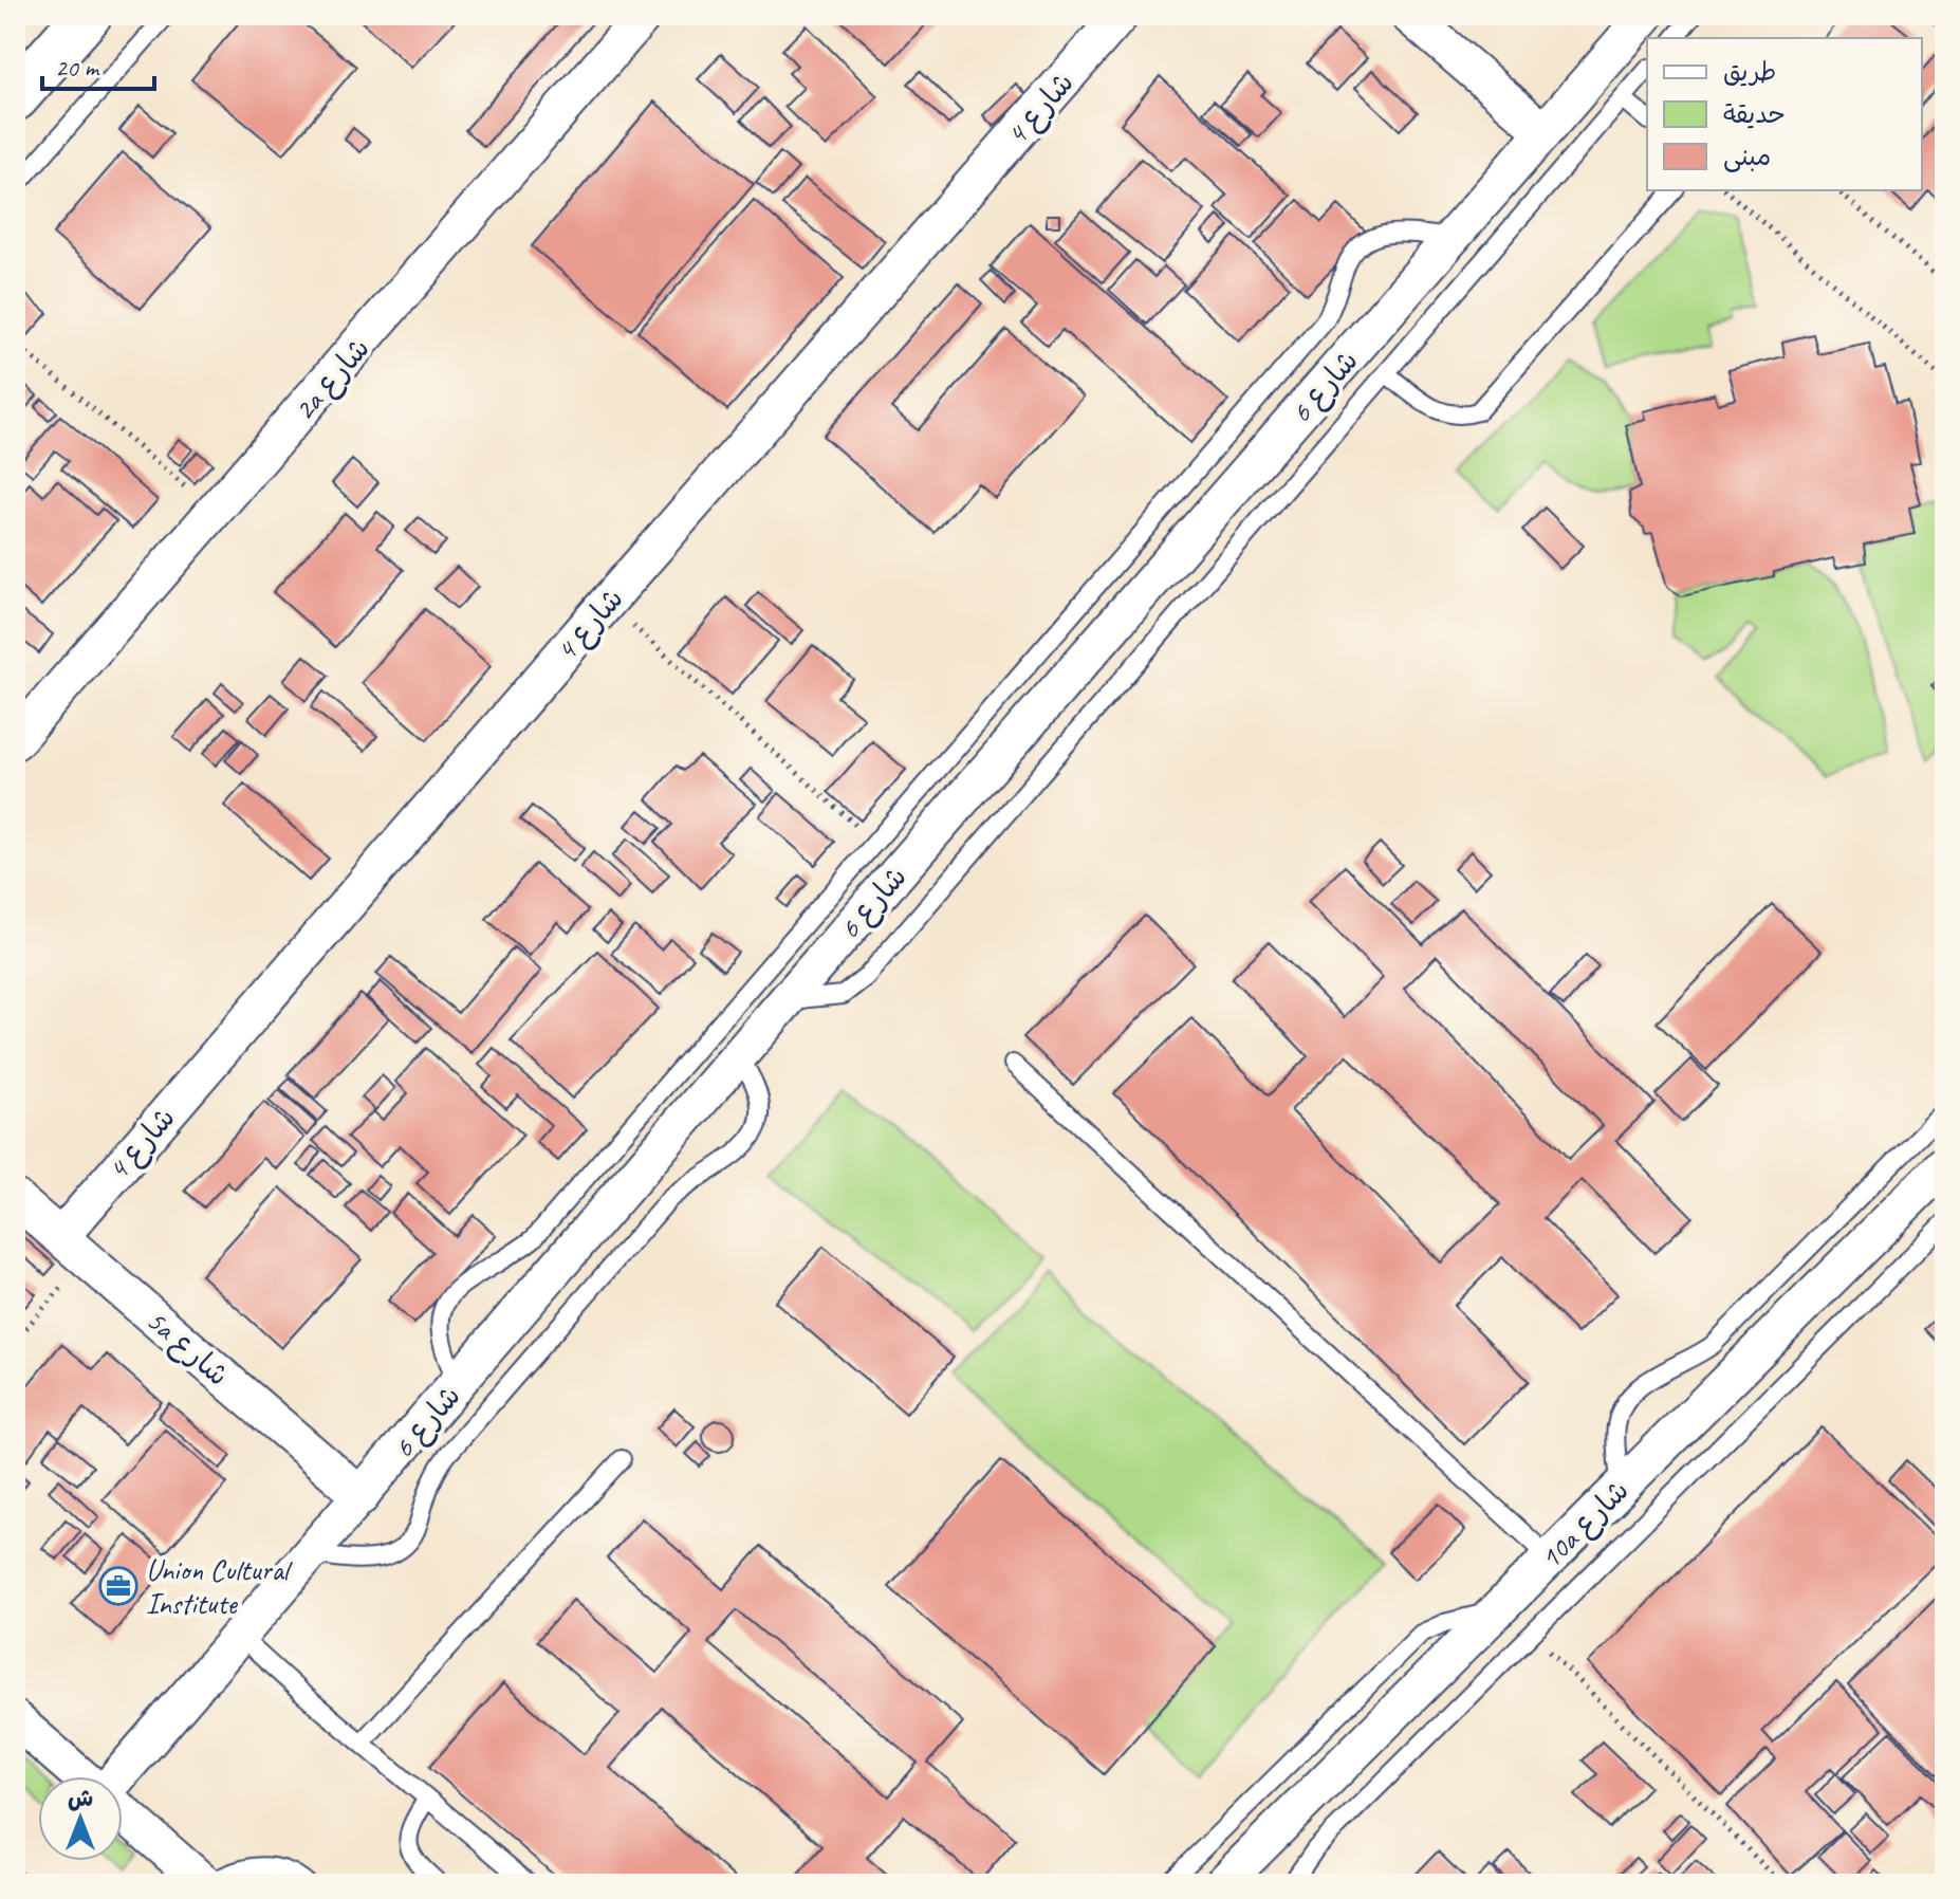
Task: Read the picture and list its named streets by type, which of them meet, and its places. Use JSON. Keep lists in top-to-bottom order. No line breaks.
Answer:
{"streets":{"street":["شارع 4","2a شارع","شارع 6","5a شارع","10a شارع"]},"crossings":[["شارع 4","5a شارع"],["شارع 6","5a شارع"]],"places":{"office":["Union Cultural Institute"]},"legend":["طريق","حديقة","مبنى"],"scale_bar":"20 m","north":"top"}
